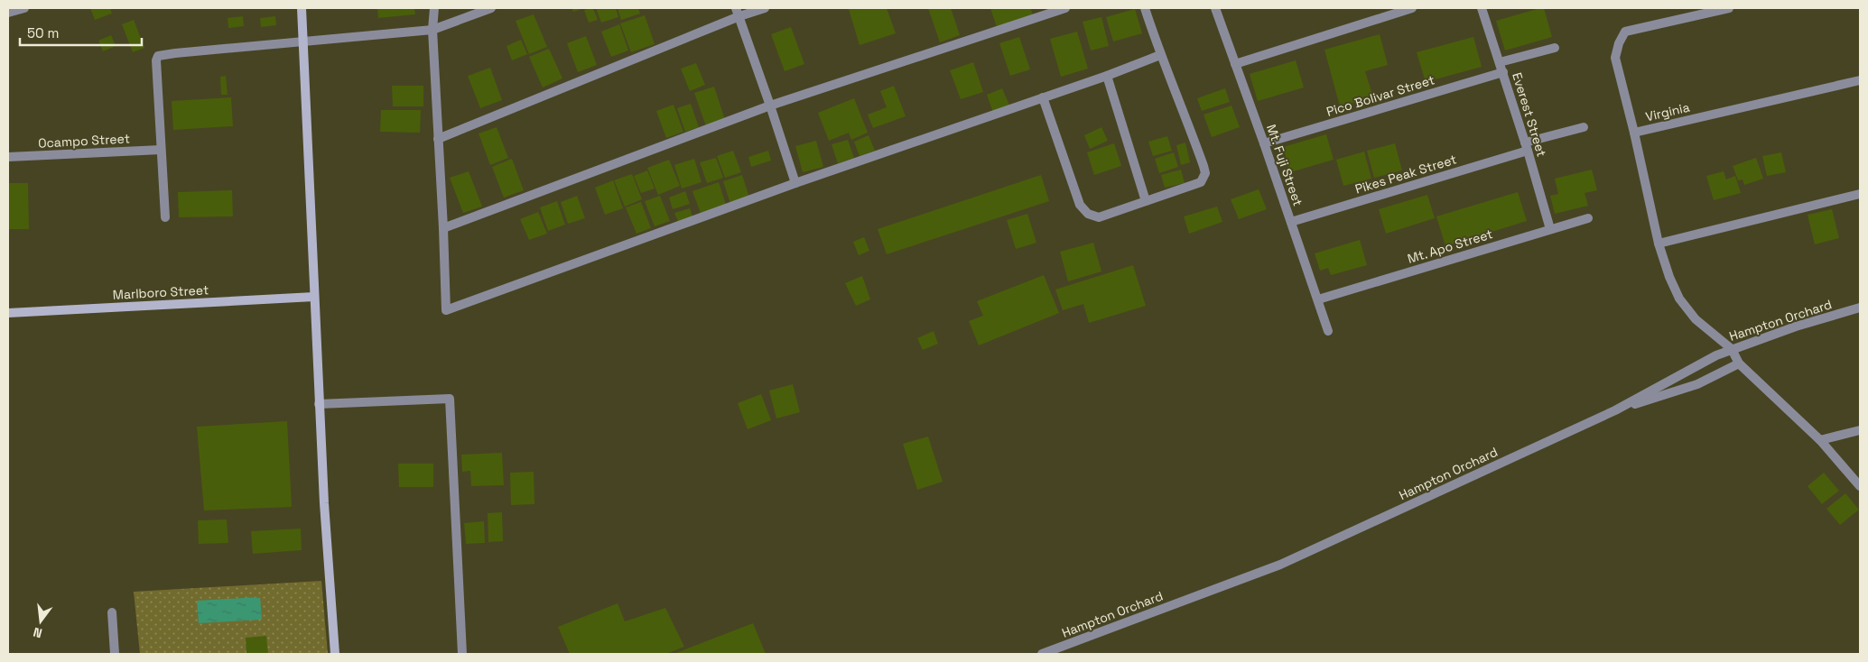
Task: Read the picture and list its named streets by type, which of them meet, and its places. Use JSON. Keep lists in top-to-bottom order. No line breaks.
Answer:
{"streets":{"street":["Pico Bolivar Street","Virginia","Everest Street","Ocampo Street","Mt. Fuji Street","Pikes Peak Street","Mt. Apo Street","Marlboro Street","Hampton Orchard"]},"crossings":[["Pico Bolivar Street","Everest Street"],["Pico Bolivar Street","Mt. Fuji Street"],["Everest Street","Pikes Peak Street"],["Everest Street","Mt. Apo Street"],["Mt. Fuji Street","Pikes Peak Street"],["Mt. Fuji Street","Mt. Apo Street"]],"scale_bar":"50 m","north":"bottom"}
